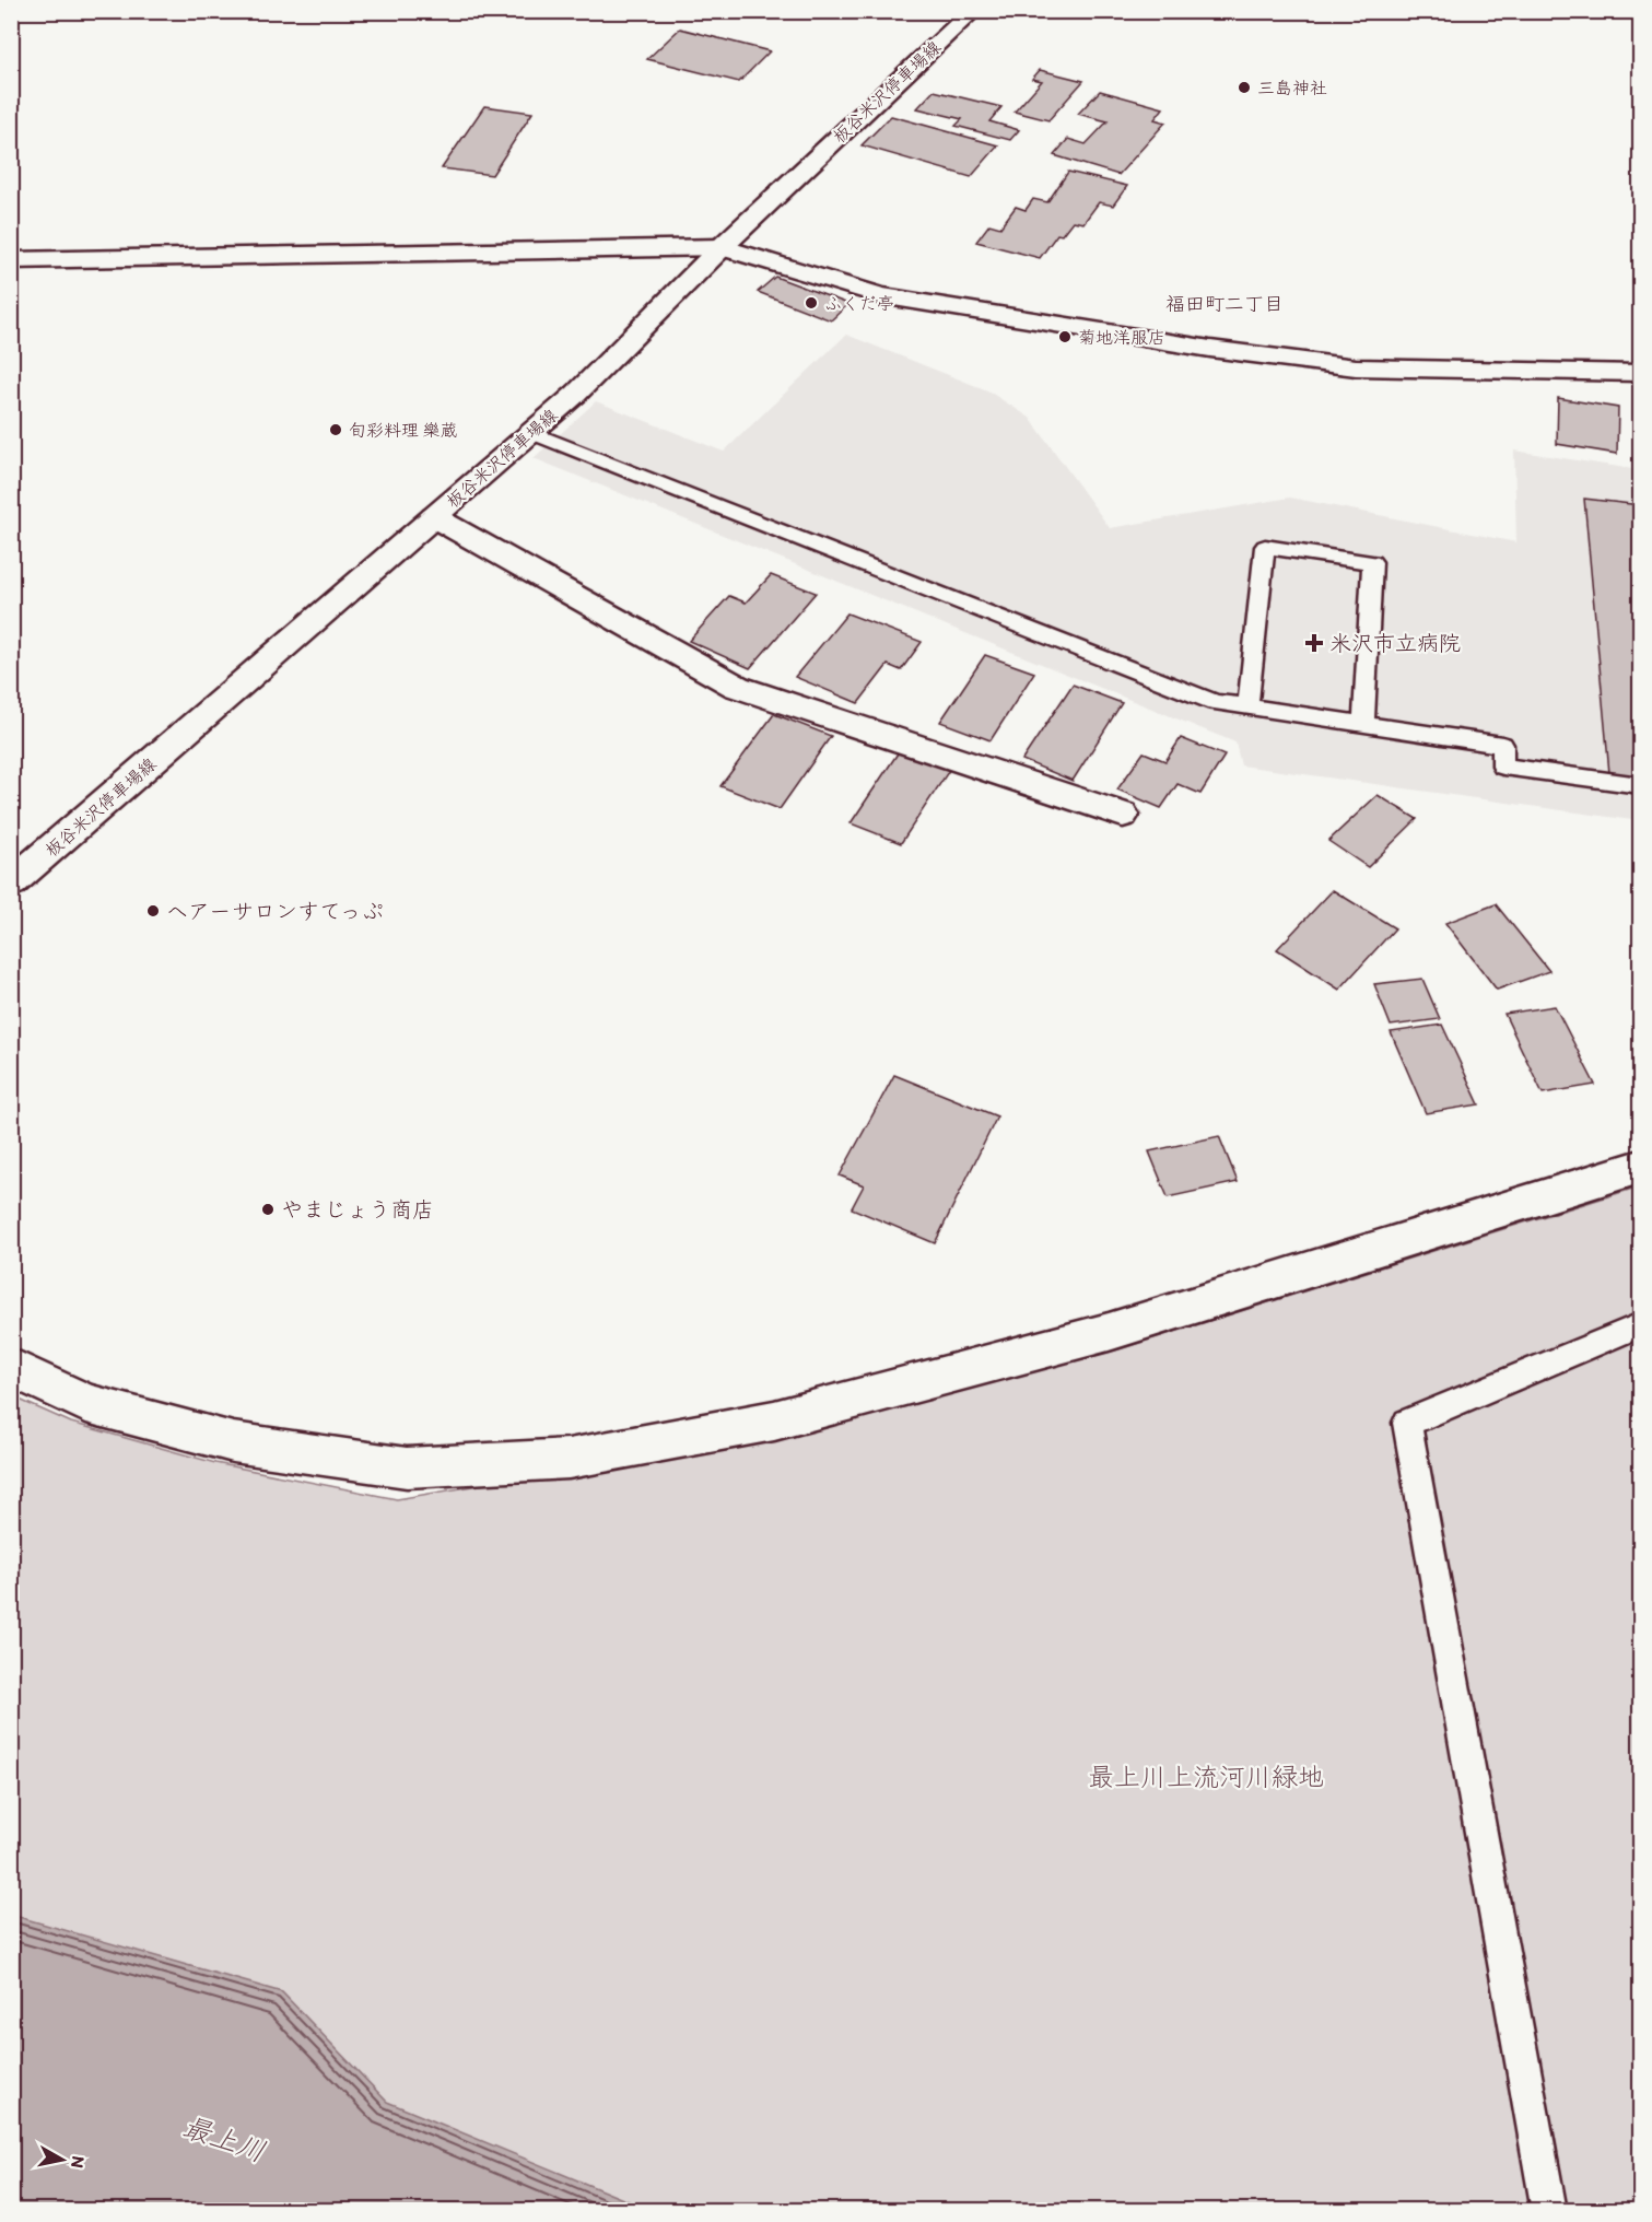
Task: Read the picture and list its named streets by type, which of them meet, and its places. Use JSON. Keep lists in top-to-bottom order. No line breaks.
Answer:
{"streets":{"street":["板谷米沢停車場線"]},"districts":["福田町二丁目"],"water":["最上川"],"parks":["最上川上流河川緑地"],"places":{"other":["三島神社","ふくだ亭","菊地洋服店","旬彩料理 樂蔵","ヘアーサロンすてっぷ","やまじょう商店"],"health":["米沢市立病院"]},"north":"right"}
